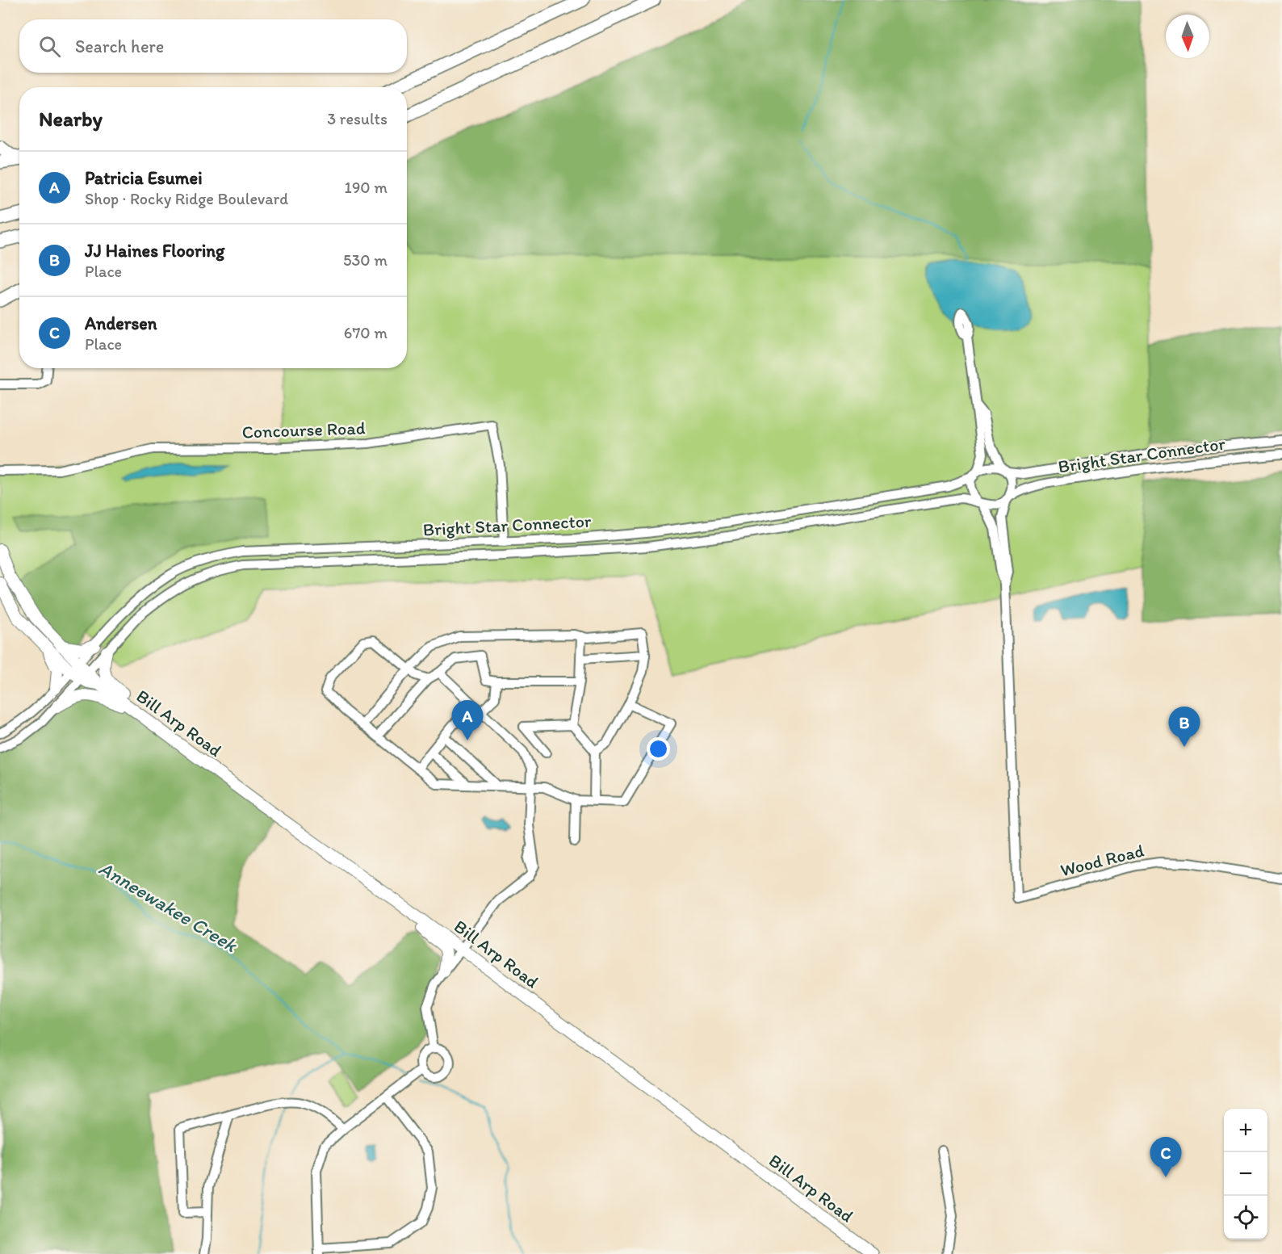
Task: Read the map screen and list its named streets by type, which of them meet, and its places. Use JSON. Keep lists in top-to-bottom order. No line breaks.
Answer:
{"streets":{"main road":["Bill Arp Road"],"street":["Concourse Road","Bright Star Connector","Wood Road"]},"crossings":[["Concourse Road","Bright Star Connector"],["Bright Star Connector","Bill Arp Road"]],"water":["Anneewakee Creek"],"north":"bottom","page":{"search":"Search here","heading":["Nearby","3 results"],"list":[{"mark":"A","name":"Patricia Esumei","note":"Shop · Rocky Ridge Boulevard","value":"190 m"},{"mark":"B","name":"JJ Haines Flooring","note":"Place","value":"530 m"},{"mark":"C","name":"Andersen","note":"Place","value":"670 m"}],"pins":["A","B","C"],"map_buttons":["+","−"]}}
